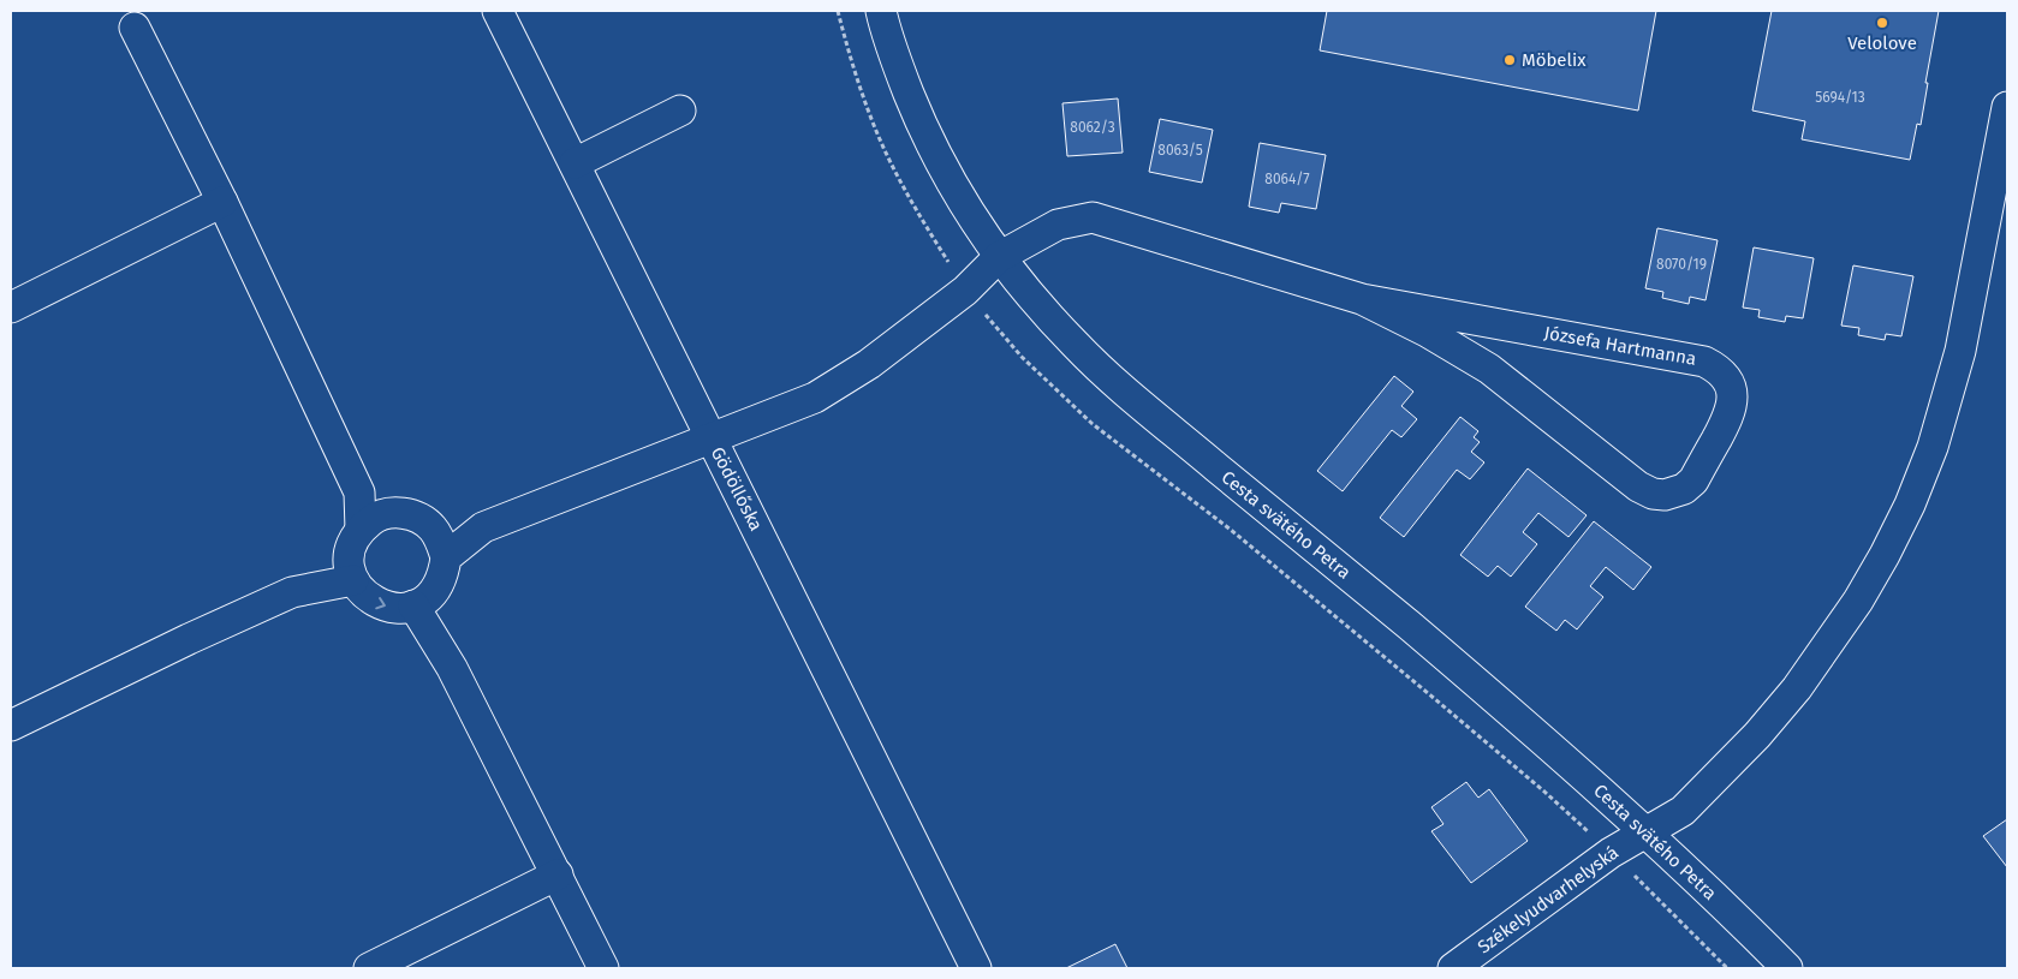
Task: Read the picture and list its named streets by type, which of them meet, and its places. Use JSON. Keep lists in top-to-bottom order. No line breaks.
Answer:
{"streets":{"street":["Józsefa Hartmanna","Gödöllőska","Cesta svätého Petra","Székelyudvarhelyská"]},"crossings":[["Józsefa Hartmanna","Gödöllőska"],["Józsefa Hartmanna","Cesta svätého Petra"],["Cesta svätého Petra","Székelyudvarhelyská"]],"places":["Velolove","Möbelix"],"house_numbers":["5694/13","8062/3","8063/5","8064/7","8070/19"]}
